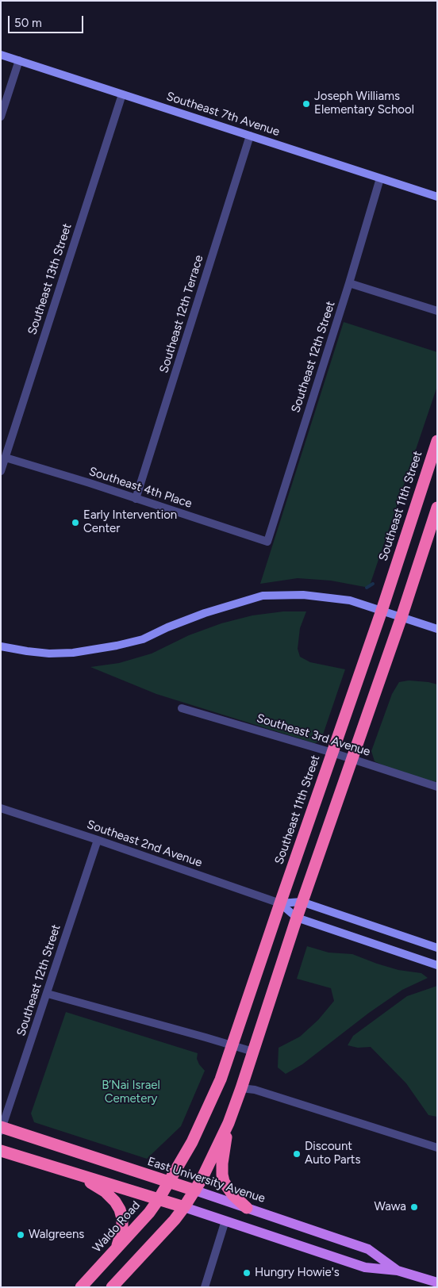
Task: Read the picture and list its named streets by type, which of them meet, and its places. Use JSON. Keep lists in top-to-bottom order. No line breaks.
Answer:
{"streets":{"highway":["Southeast 11th Street","East University Avenue","Waldo Road"],"street":["Southeast 7th Avenue","Southeast 13th Street","Southeast 12th Terrace","Southeast 12th Street","Southeast 4th Place","Southeast 3rd Avenue","Southeast 2nd Avenue"]},"crossings":[["Southeast 7th Avenue","Southeast 13th Street"],["Southeast 7th Avenue","Southeast 12th Terrace"],["Southeast 7th Avenue","Southeast 12th Street"],["Southeast 13th Street","Southeast 4th Place"],["Southeast 12th Terrace","Southeast 4th Place"],["Southeast 12th Street","Southeast 4th Place"],["Southeast 12th Street","Southeast 2nd Avenue"],["Southeast 12th Street","East University Avenue"],["Southeast 11th Street","Southeast 3rd Avenue"],["Southeast 11th Street","Southeast 2nd Avenue"],["Southeast 11th Street","East University Avenue"],["Southeast 11th Street","Waldo Road"],["East University Avenue","Waldo Road"]],"parks":["B’Nai Israel Cemetery"],"places":["Joseph Williams Elementary School","Early Intervention Center","Discount Auto Parts","Wawa","Walgreens","Hungry Howie's"],"scale_bar":"50 m"}
